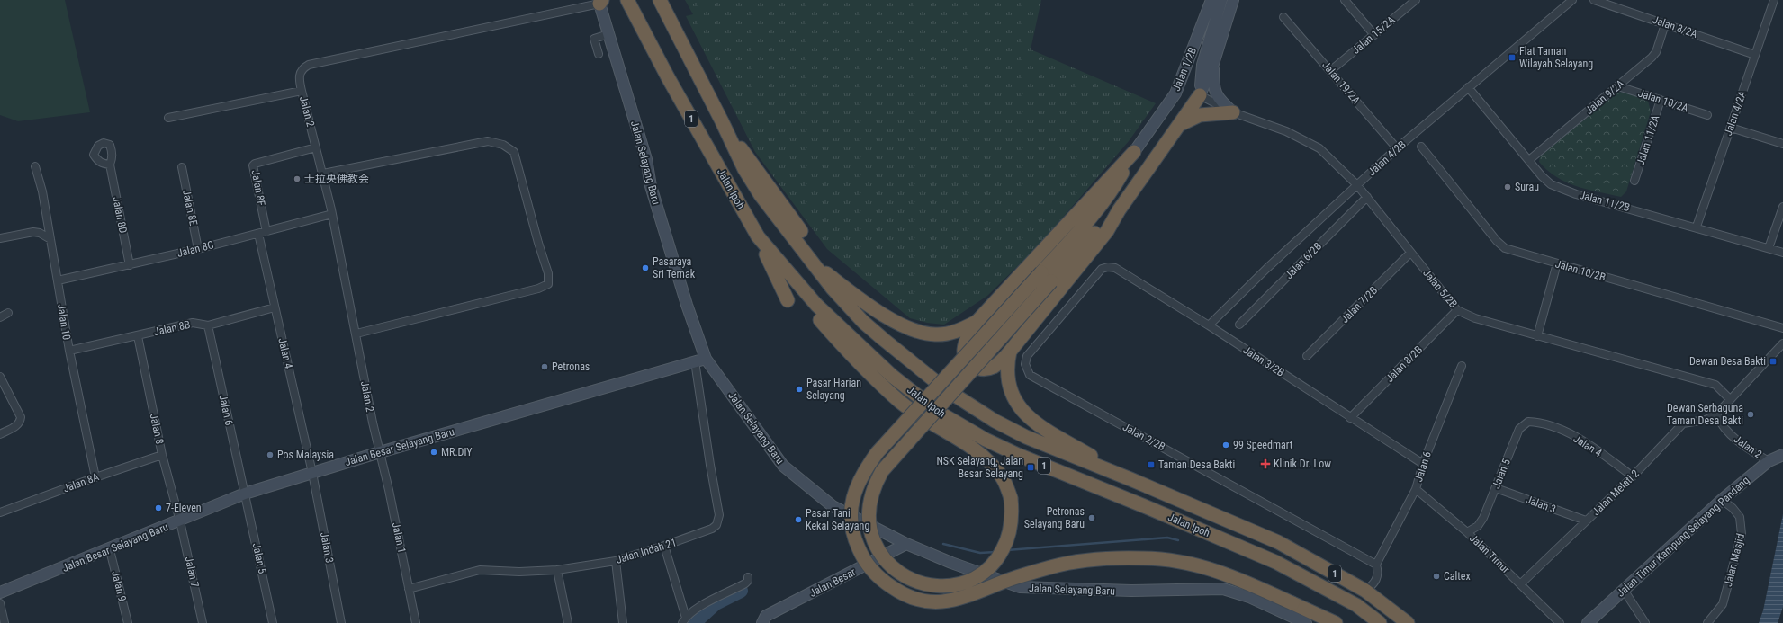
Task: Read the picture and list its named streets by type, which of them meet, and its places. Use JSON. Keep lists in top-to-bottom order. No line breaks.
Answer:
{"streets":{"highway":["1","Jalan Ipoh"],"street":["Jalan 8/2A","Jalan 15/2A","Jalan 1/2B","Jalan 19/2A","Jalan 9/2A","Jalan 10/2A","Jalan 2","Jalan 4/2A","Jalan 11/2A","Jalan 4/2B","Jalan Selayang Baru","Jalan 8F","Jalan 11/2B","Jalan 8E","Jalan 8D","Jalan 8C","Jalan 6/2B","Jalan 10/2B","Jalan 5/2B","Jalan 7/2B","Jalan 10","Jalan 8B","Jalan 4","Jalan 3/2B","Jalan 8/2B","Jalan 6","Jalan 8","Jalan 2/2B","Jalan Besar Selayang Baru","Jalan 5","Jalan 8A","Jalan Melati 2","Jalan 3","Jalan Timur Kampung Selayang Pandang","Jalan 1","Jalan Indah 21","Jalan Timur","Jalan Masjid","Jalan 7","Jalan Besar","Jalan 9"]},"crossings":[["Jalan 8/2A","Jalan 9/2A"],["Jalan 8/2A","Jalan 4/2A"],["Jalan 15/2A","Jalan 19/2A"],["Jalan 19/2A","Jalan 4/2B"],["Jalan 9/2A","Jalan 10/2A"],["Jalan 9/2A","Jalan 11/2B"],["Jalan 10/2A","Jalan 11/2A"],["Jalan 2","Jalan Selayang Baru"],["Jalan 2","Jalan 8F"],["Jalan 2","Jalan 8C"],["Jalan 2","Jalan Besar Selayang Baru"],["Jalan 2","Jalan Melati 2"],["Jalan 2","Jalan Timur Kampung Selayang Pandang"],["Jalan 2","Jalan 1"],["Jalan 4/2A","Jalan 11/2B"],["Jalan 4/2B","Jalan 11/2B"],["Jalan 4/2B","Jalan 5/2B"],["Jalan 4/2B","Jalan 3/2B"],["Jalan Selayang Baru","Jalan Besar Selayang Baru"],["Jalan Selayang Baru","Jalan Besar"],["Jalan 8F","Jalan 8C"],["Jalan 8E","Jalan 8C"],["Jalan 8D","Jalan 8C"],["Jalan 8C","Jalan 10"],["Jalan 8C","Jalan 4"],["Jalan 6/2B","Jalan 5/2B"],["Jalan 5/2B","Jalan 7/2B"],["Jalan 5/2B","Jalan 8/2B"],["Jalan 10","Jalan 8B"],["Jalan 10","Jalan 8A"],["Jalan 8B","Jalan 4"],["Jalan 8B","Jalan 6"],["Jalan 8B","Jalan 8"],["Jalan 4","Jalan Besar Selayang Baru"],["Jalan 4","Jalan 5"],["Jalan 4","Jalan Melati 2"],["Jalan 4","Jalan 3"],["Jalan 3/2B","Jalan 8/2B"],["Jalan 3/2B","Jalan 6"],["Jalan 3/2B","Jalan 2/2B"],["Jalan 6","Jalan 2/2B"],["Jalan 6","Jalan Besar Selayang Baru"],["Jalan 6","Jalan 5"],["Jalan 6","Jalan Timur"],["Jalan 8","Jalan Besar Selayang Baru"],["Jalan 8","Jalan 8A"],["Jalan 8","Jalan 7"],["Jalan Besar Selayang Baru","Jalan 5"],["Jalan Besar Selayang Baru","Jalan 3"],["Jalan Besar Selayang Baru","Jalan 1"],["Jalan Besar Selayang Baru","Jalan Indah 21"],["Jalan Besar Selayang Baru","Jalan 7"],["Jalan Besar Selayang Baru","Jalan 9"],["Jalan 5","Jalan 3"],["Jalan 5","Jalan Timur"],["Jalan Melati 2","Jalan 3"],["Jalan Melati 2","Jalan Timur"],["Jalan Timur Kampung Selayang Pandang","Jalan Masjid"],["Jalan 1","Jalan Indah 21"]],"places":{"transit":["Flat Taman Wilayah Selayang","Dewan Desa Bakti","Taman Desa Bakti","NSK Selayang, Jalan Besar Selayang"],"other":["士拉央佛教会","Surau","Pasaraya Sri Ternak","Petronas","Pasar Harian Selayang","Dewan Serbaguna Taman Desa Bakti","99 Speedmart","MR.DIY","Pos Malaysia","7-Eleven","Petronas Selayang Baru","Pasar Tani Kekal Selayang","Caltex"],"health":["Klinik Dr. Low"]}}
